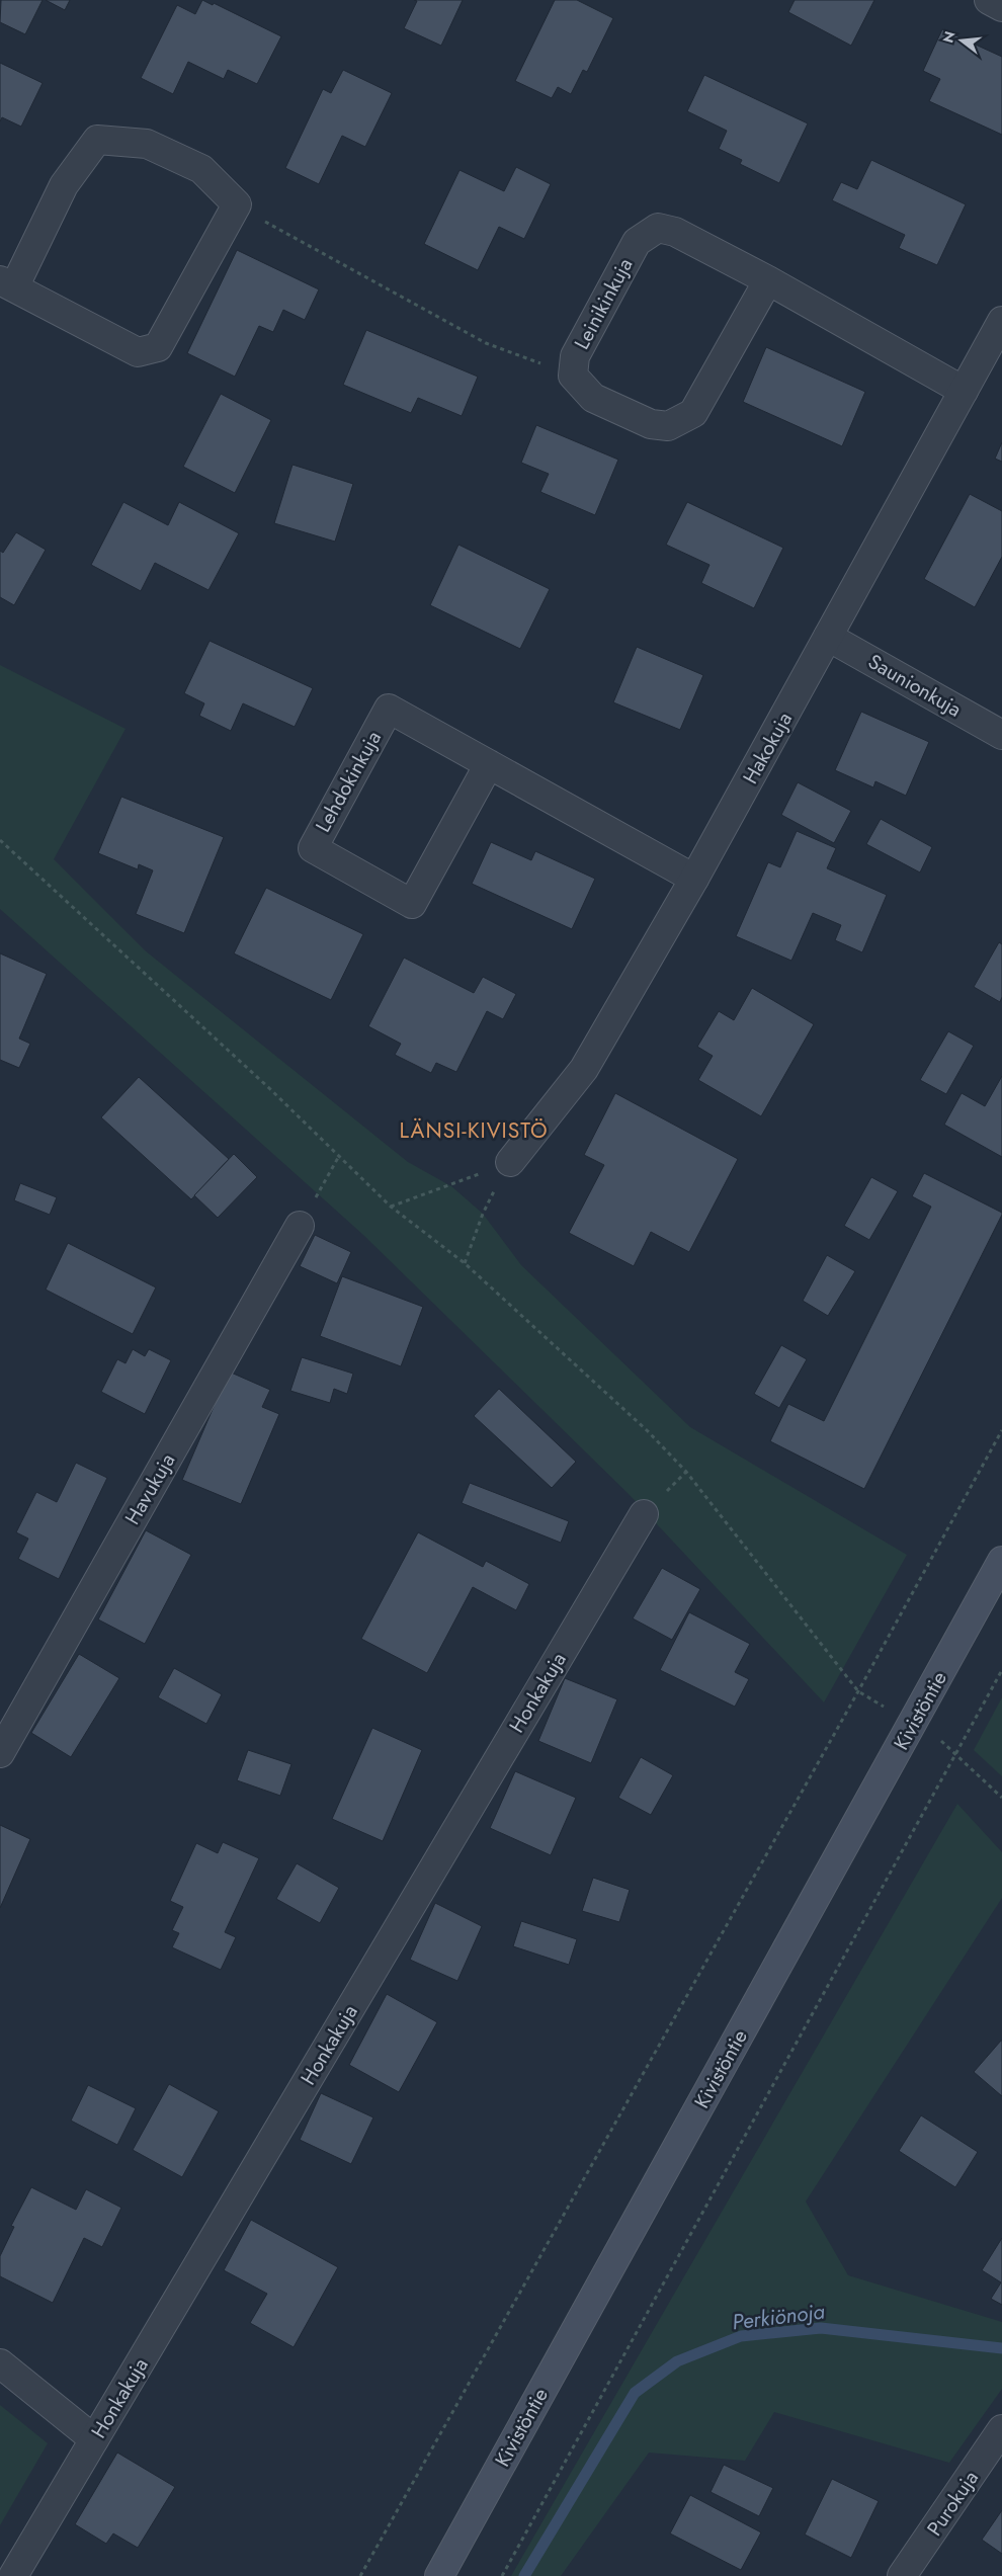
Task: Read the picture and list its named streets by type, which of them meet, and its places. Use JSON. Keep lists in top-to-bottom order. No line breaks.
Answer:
{"streets":{"main road":["Kivistöntie"],"street":["Leinikinkuja","Saunionkuja","Hakokuja","Lehdokinkuja","Havukuja","Honkakuja","Purokuja"]},"crossings":[["Leinikinkuja","Hakokuja"],["Saunionkuja","Hakokuja"],["Hakokuja","Lehdokinkuja"]],"districts":["LÄNSI-KIVISTÖ"],"water":["Perkiönoja"],"north":"left"}
